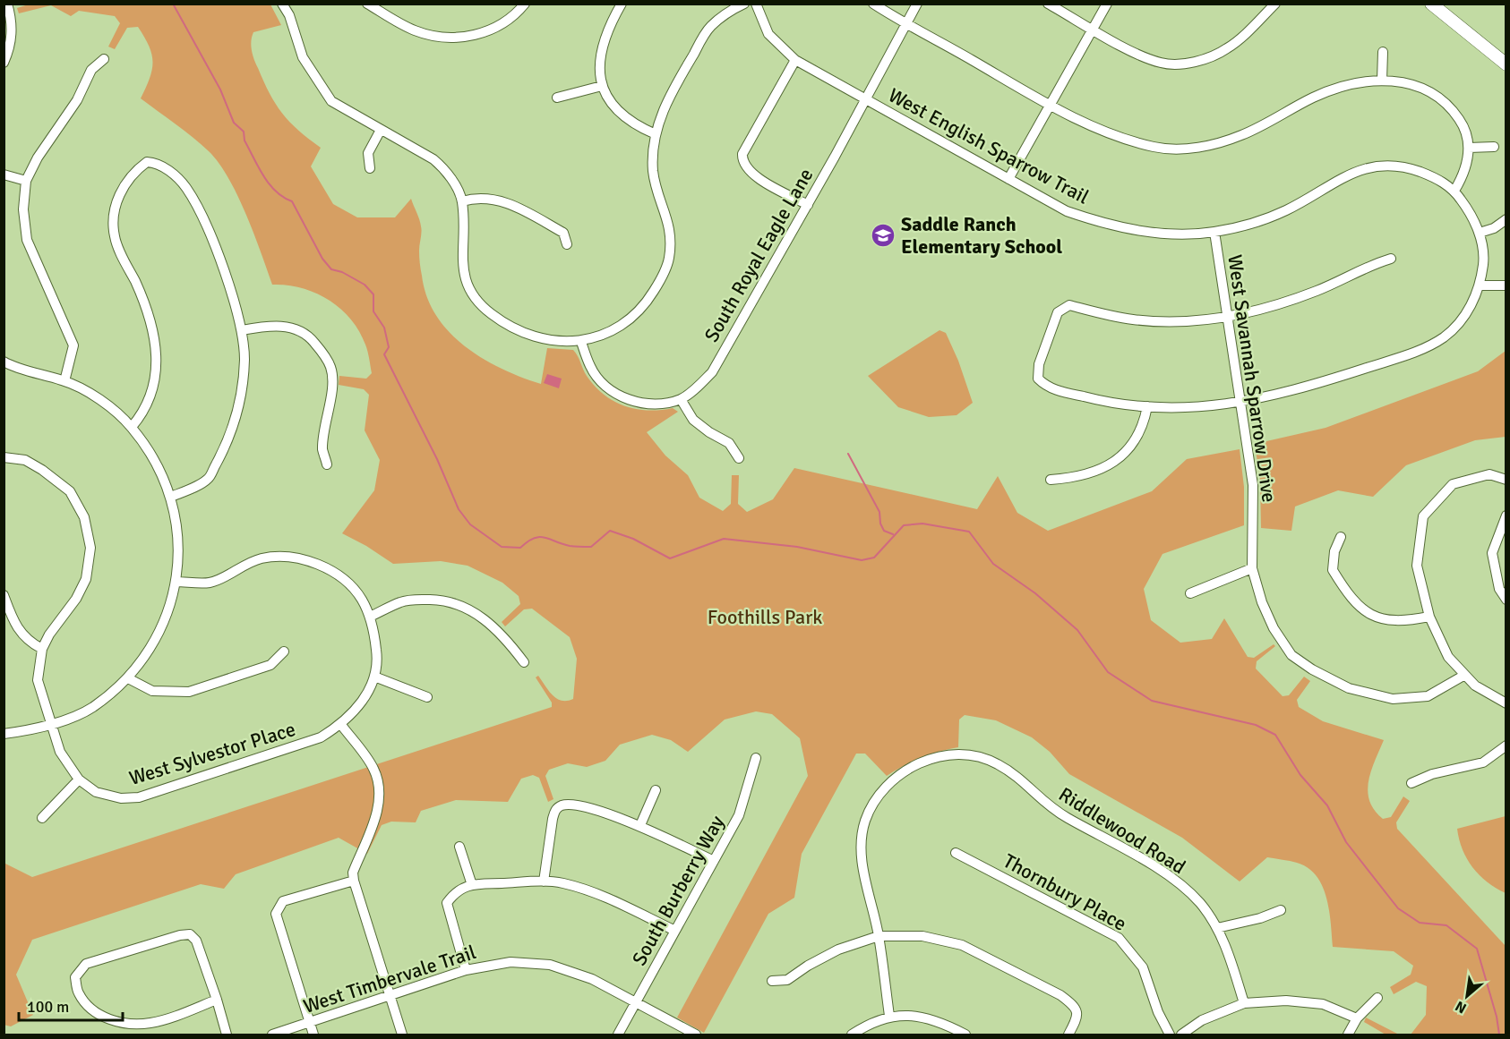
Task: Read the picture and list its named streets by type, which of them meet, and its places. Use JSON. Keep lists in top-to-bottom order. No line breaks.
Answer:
{"streets":{"street":["West English Sparrow Trail","South Royal Eagle Lane","West Savannah Sparrow Drive","West Sylvestor Place","Riddlewood Road","South Burberry Way","Thornbury Place","West Timbervale Trail"]},"crossings":[["West English Sparrow Trail","South Royal Eagle Lane"],["West English Sparrow Trail","West Savannah Sparrow Drive"],["South Burberry Way","West Timbervale Trail"]],"parks":["Foothills Park"],"places":{"school or university":["Saddle Ranch Elementary School"]},"scale_bar":"100 m","north":"bottom left"}
